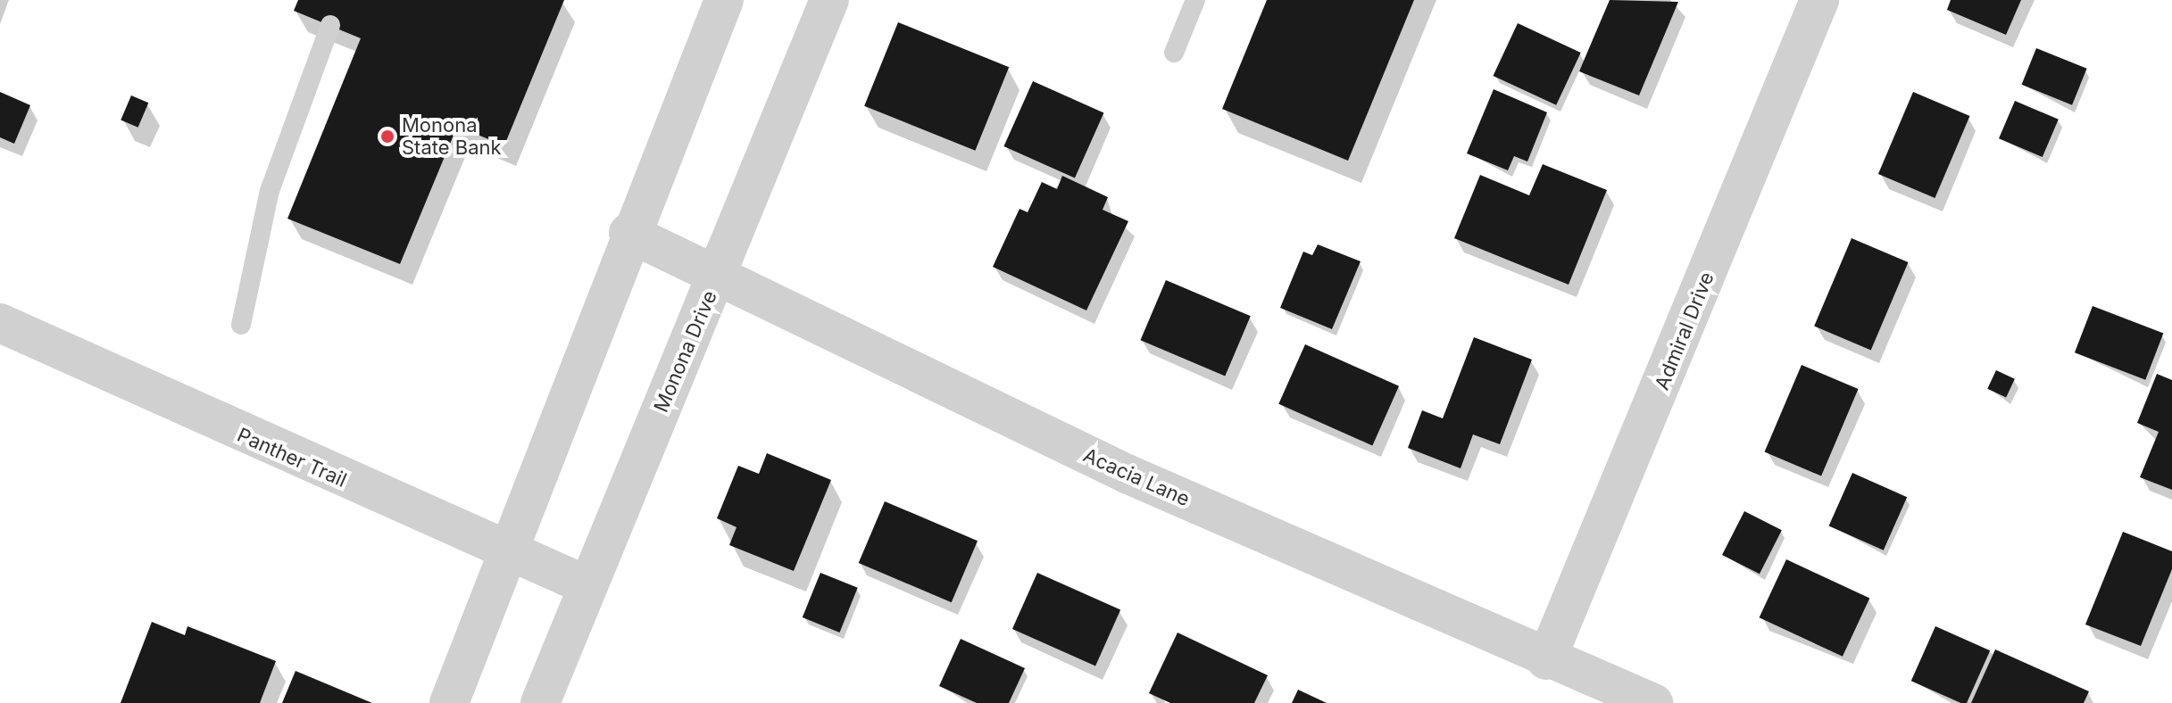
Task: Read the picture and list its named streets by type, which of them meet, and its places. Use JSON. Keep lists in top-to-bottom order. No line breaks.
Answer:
{"streets":{"street":["Admiral Drive","Monona Drive","Panther Trail","Acacia Lane"]},"crossings":[["Admiral Drive","Acacia Lane"],["Monona Drive","Panther Trail"],["Monona Drive","Acacia Lane"]],"places":["Monona State Bank"]}
